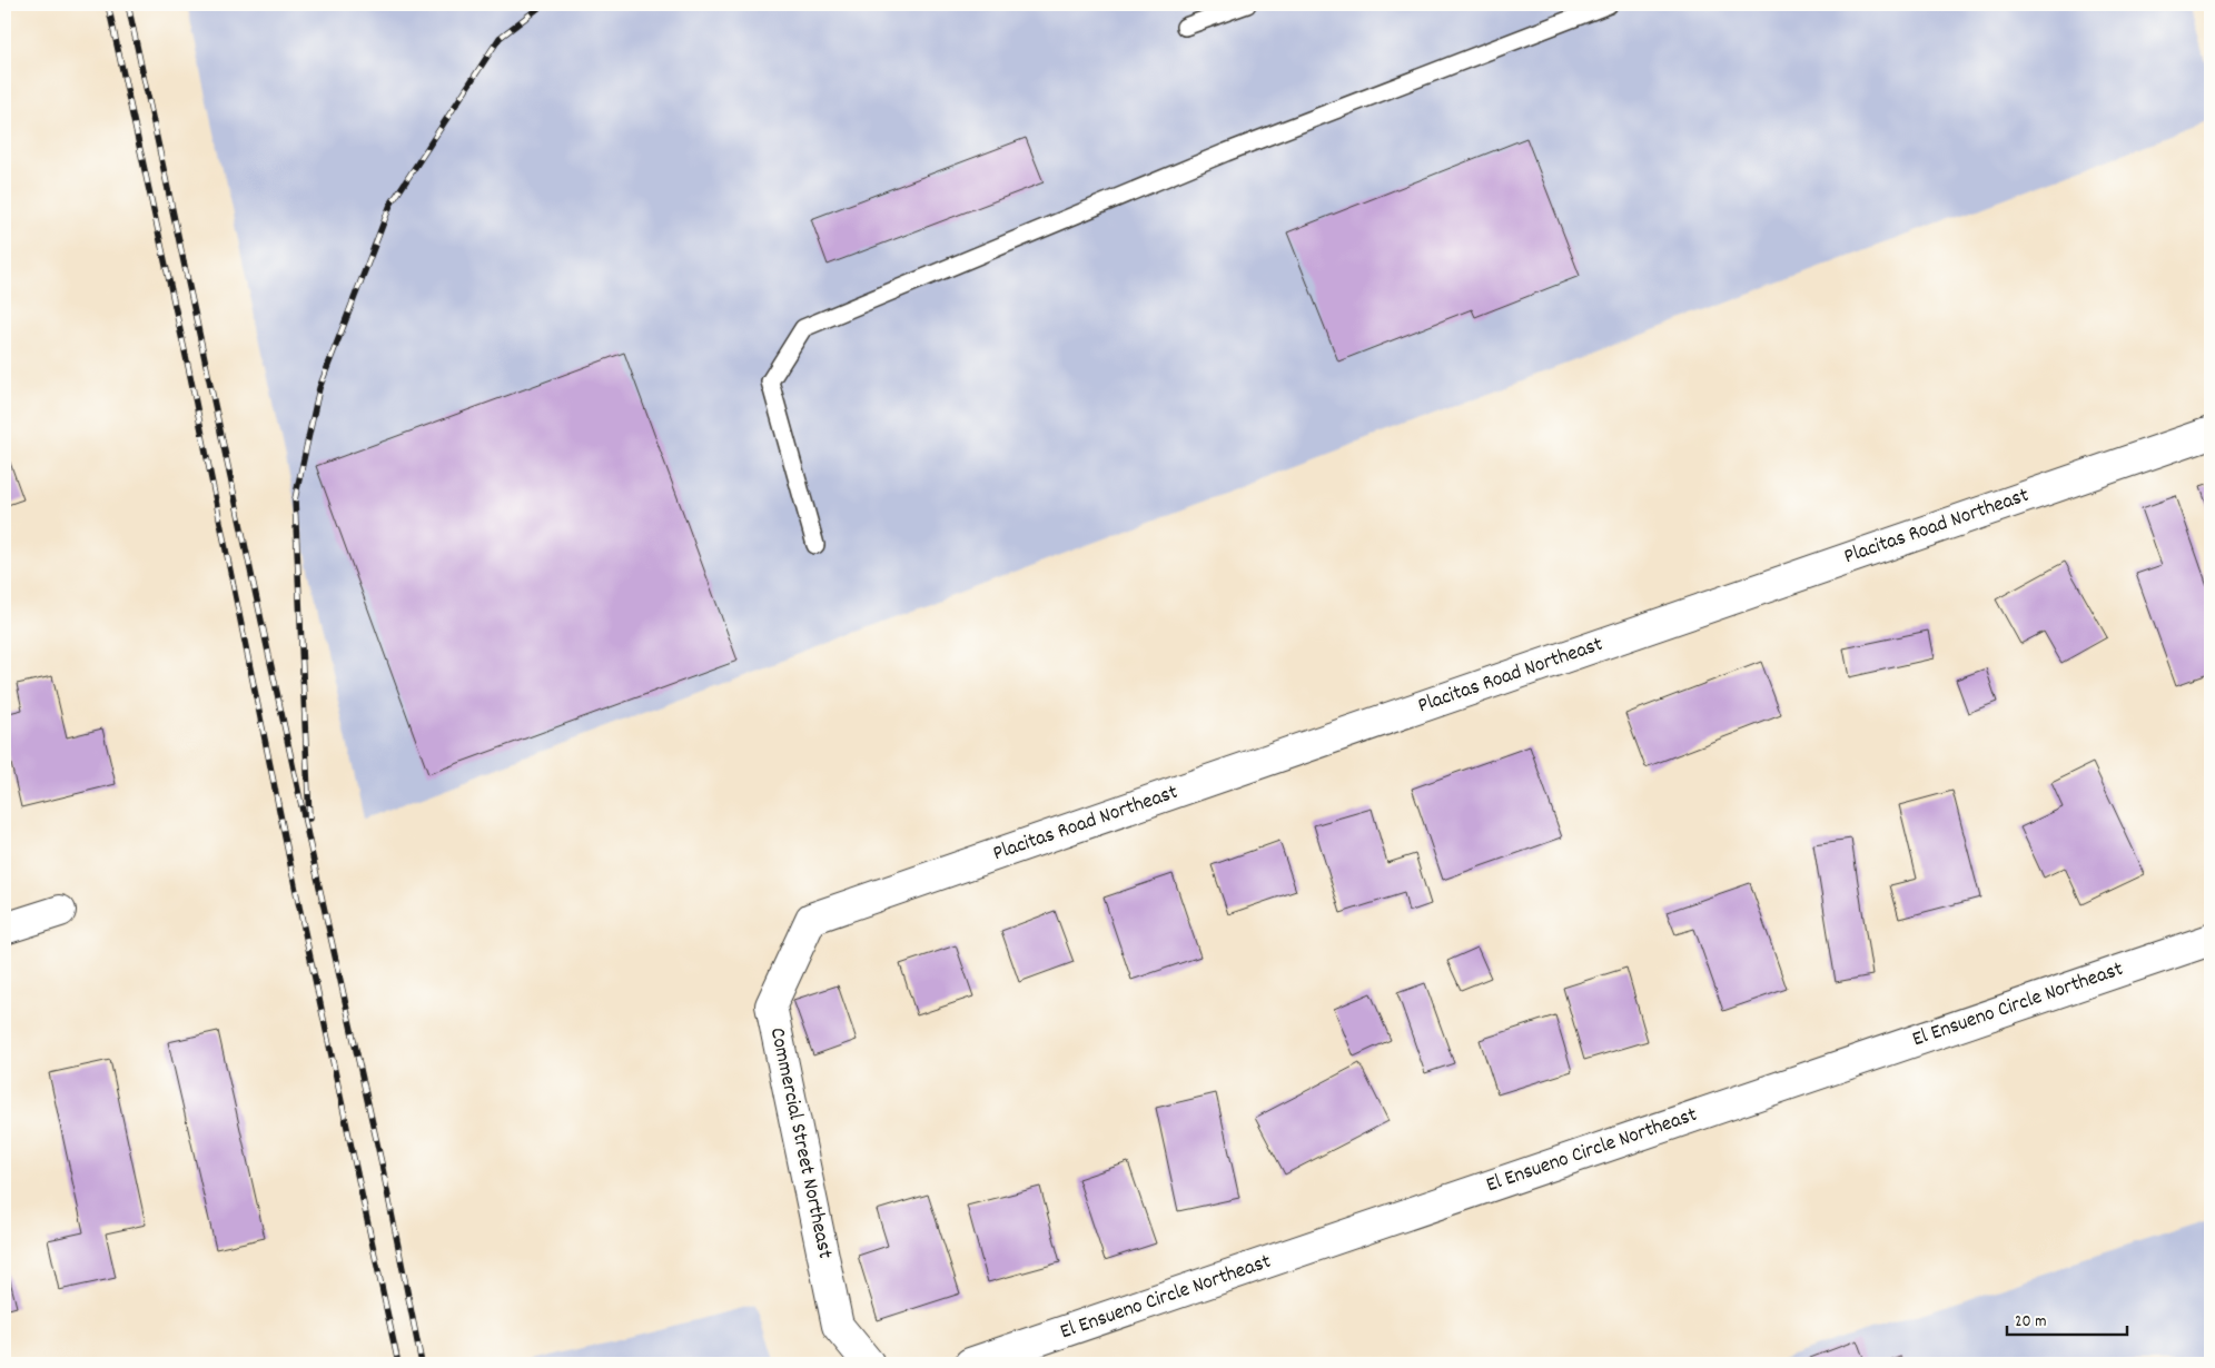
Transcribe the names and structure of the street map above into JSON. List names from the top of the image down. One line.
{"streets":{"street":["Placitas Road Northeast","El Ensueno Circle Northeast","Commercial Street Northeast"]},"crossings":[["Placitas Road Northeast","Commercial Street Northeast"]],"scale_bar":"20 m"}
